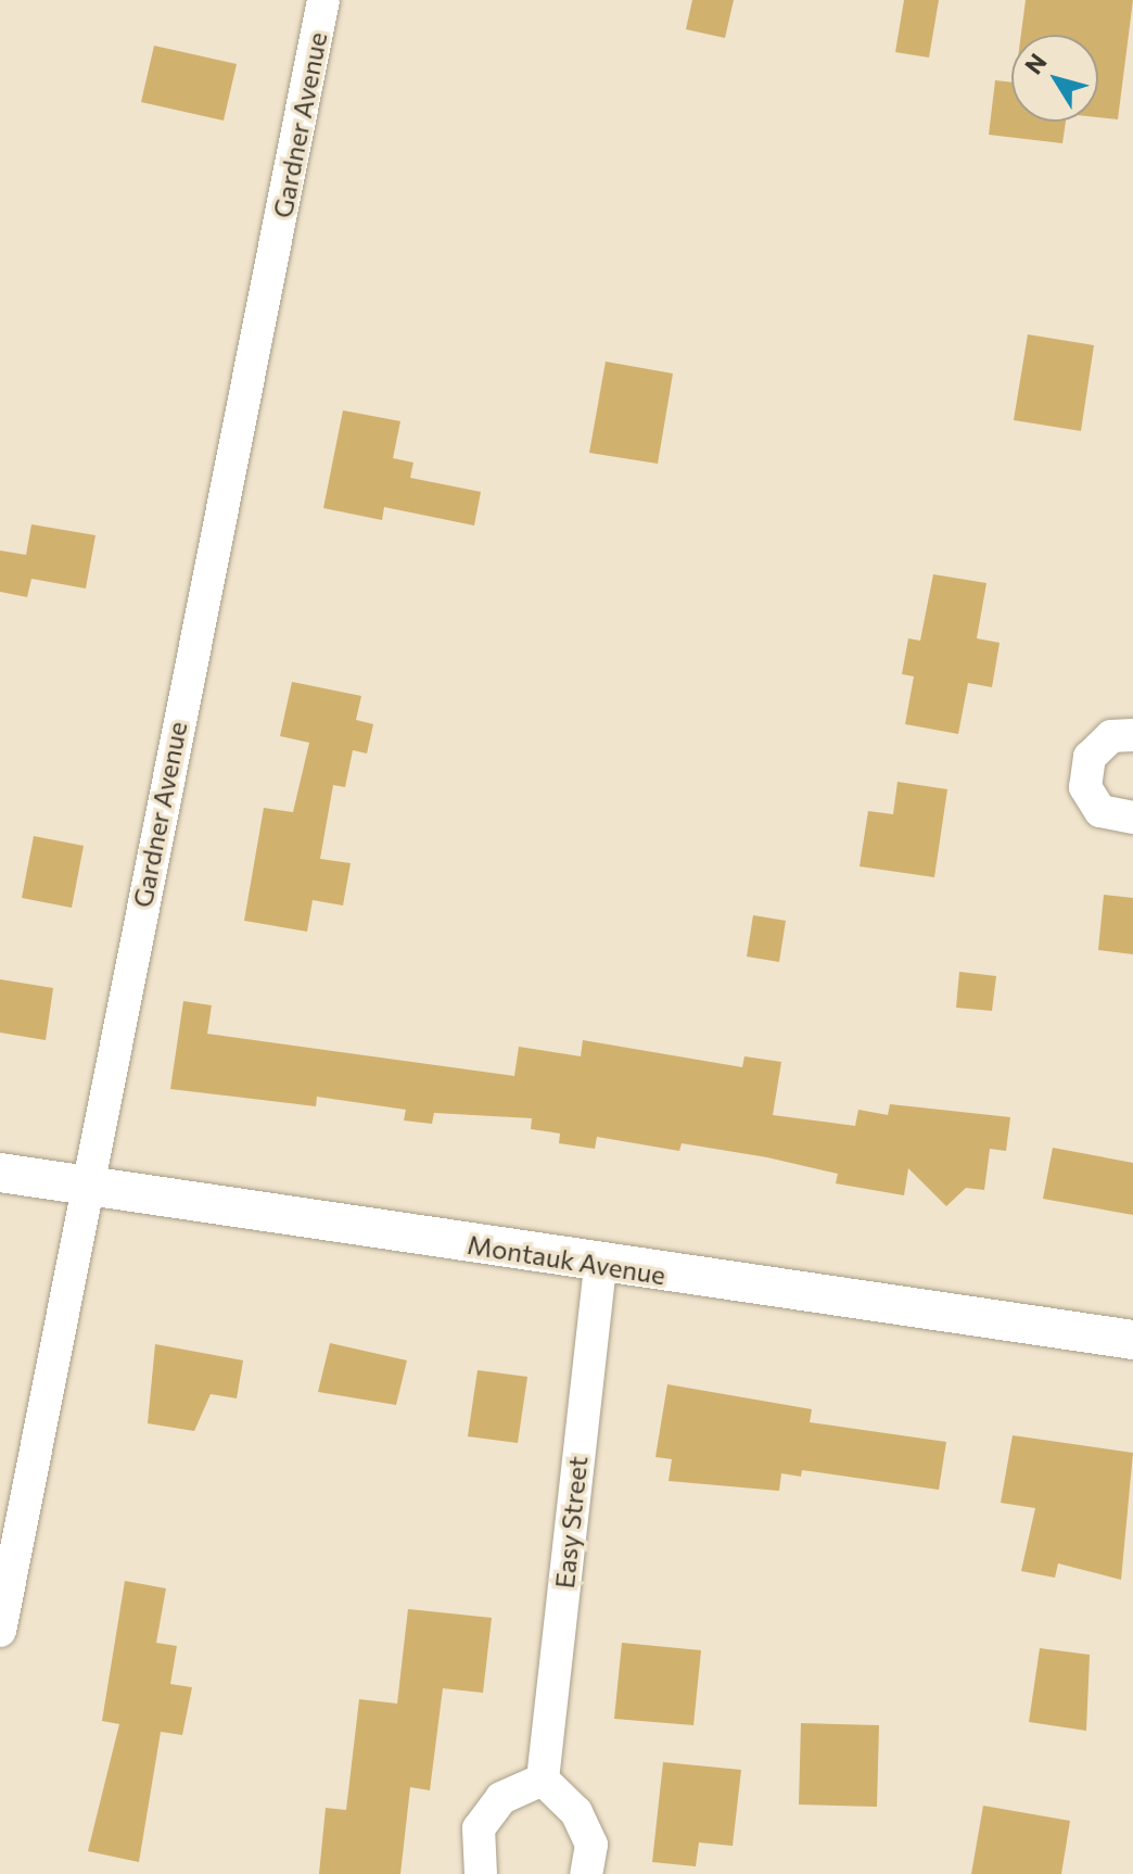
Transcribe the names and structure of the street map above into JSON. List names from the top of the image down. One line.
{"streets":{"street":["Gardner Avenue","Montauk Avenue","Easy Street"]},"crossings":[["Gardner Avenue","Montauk Avenue"],["Montauk Avenue","Easy Street"]],"north":"top left"}
